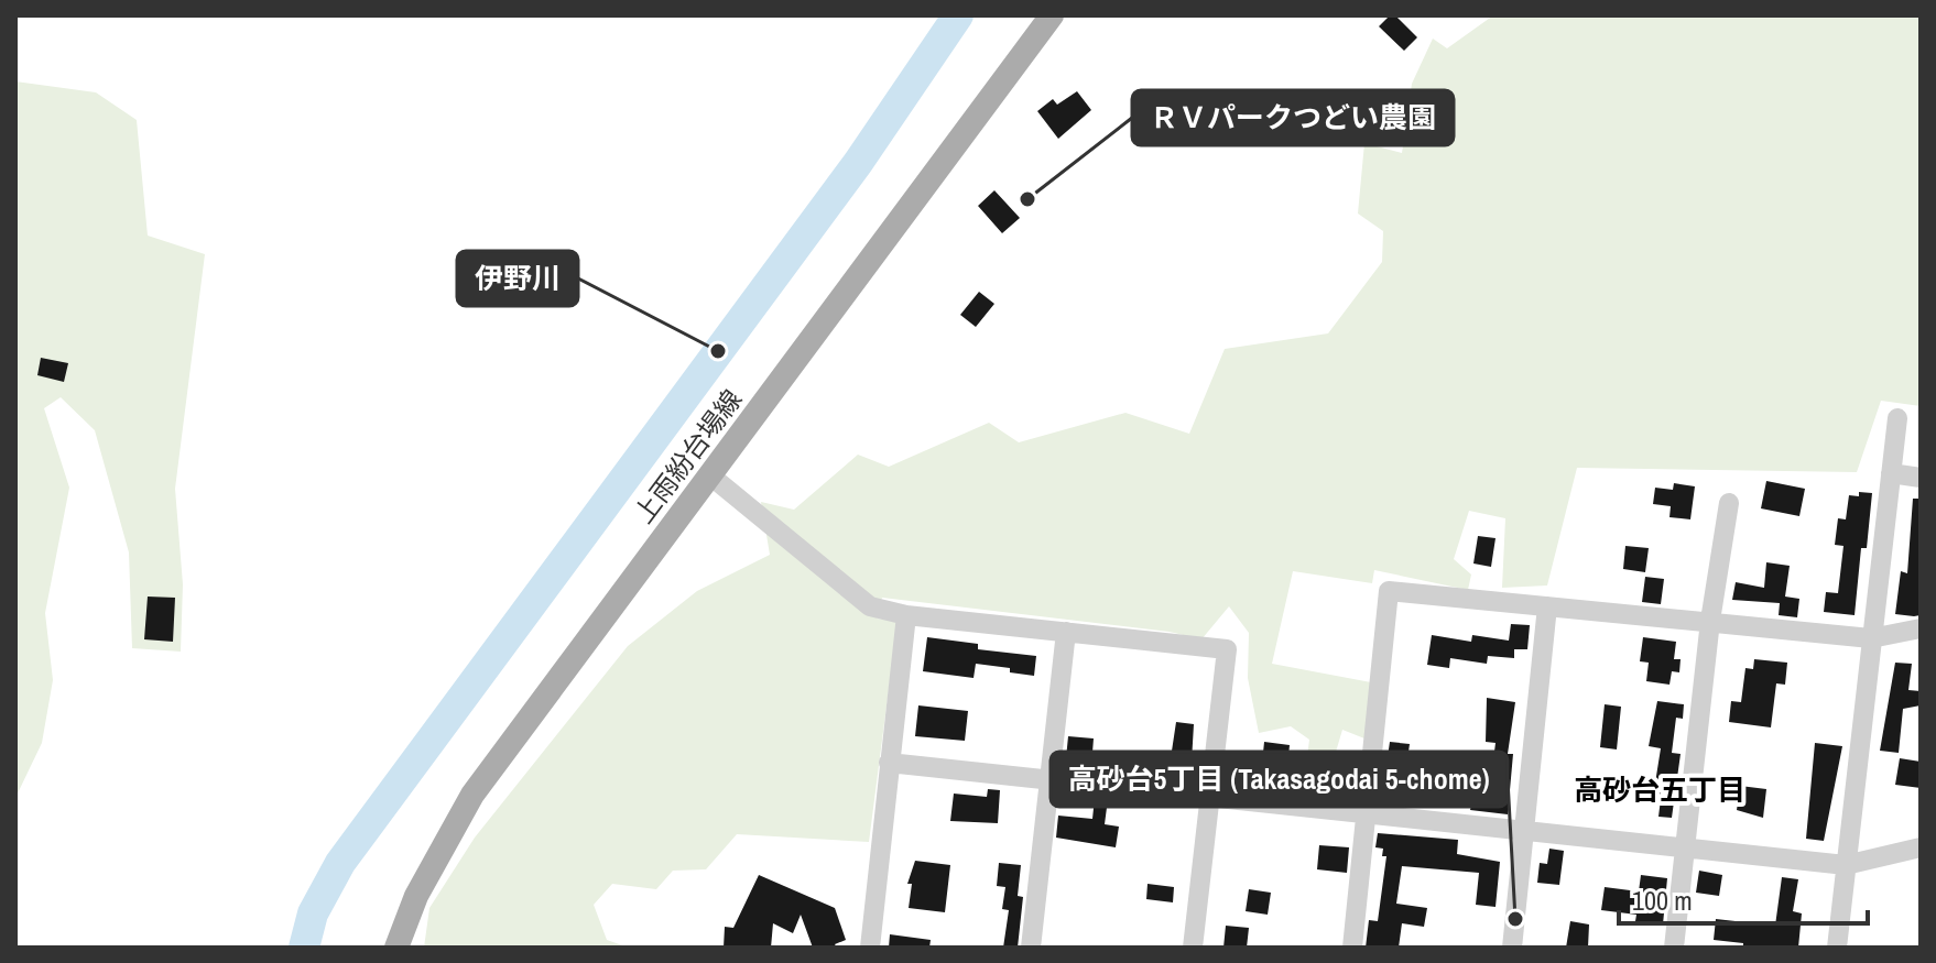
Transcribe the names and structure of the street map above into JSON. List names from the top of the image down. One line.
{"streets":{"main road":["上雨紛台場線"]},"districts":["高砂台五丁目"],"places":["ＲＶパークつどい農園","伊野川","高砂台5丁目 (Takasagodai 5-chome)"],"scale_bar":"100 m"}
